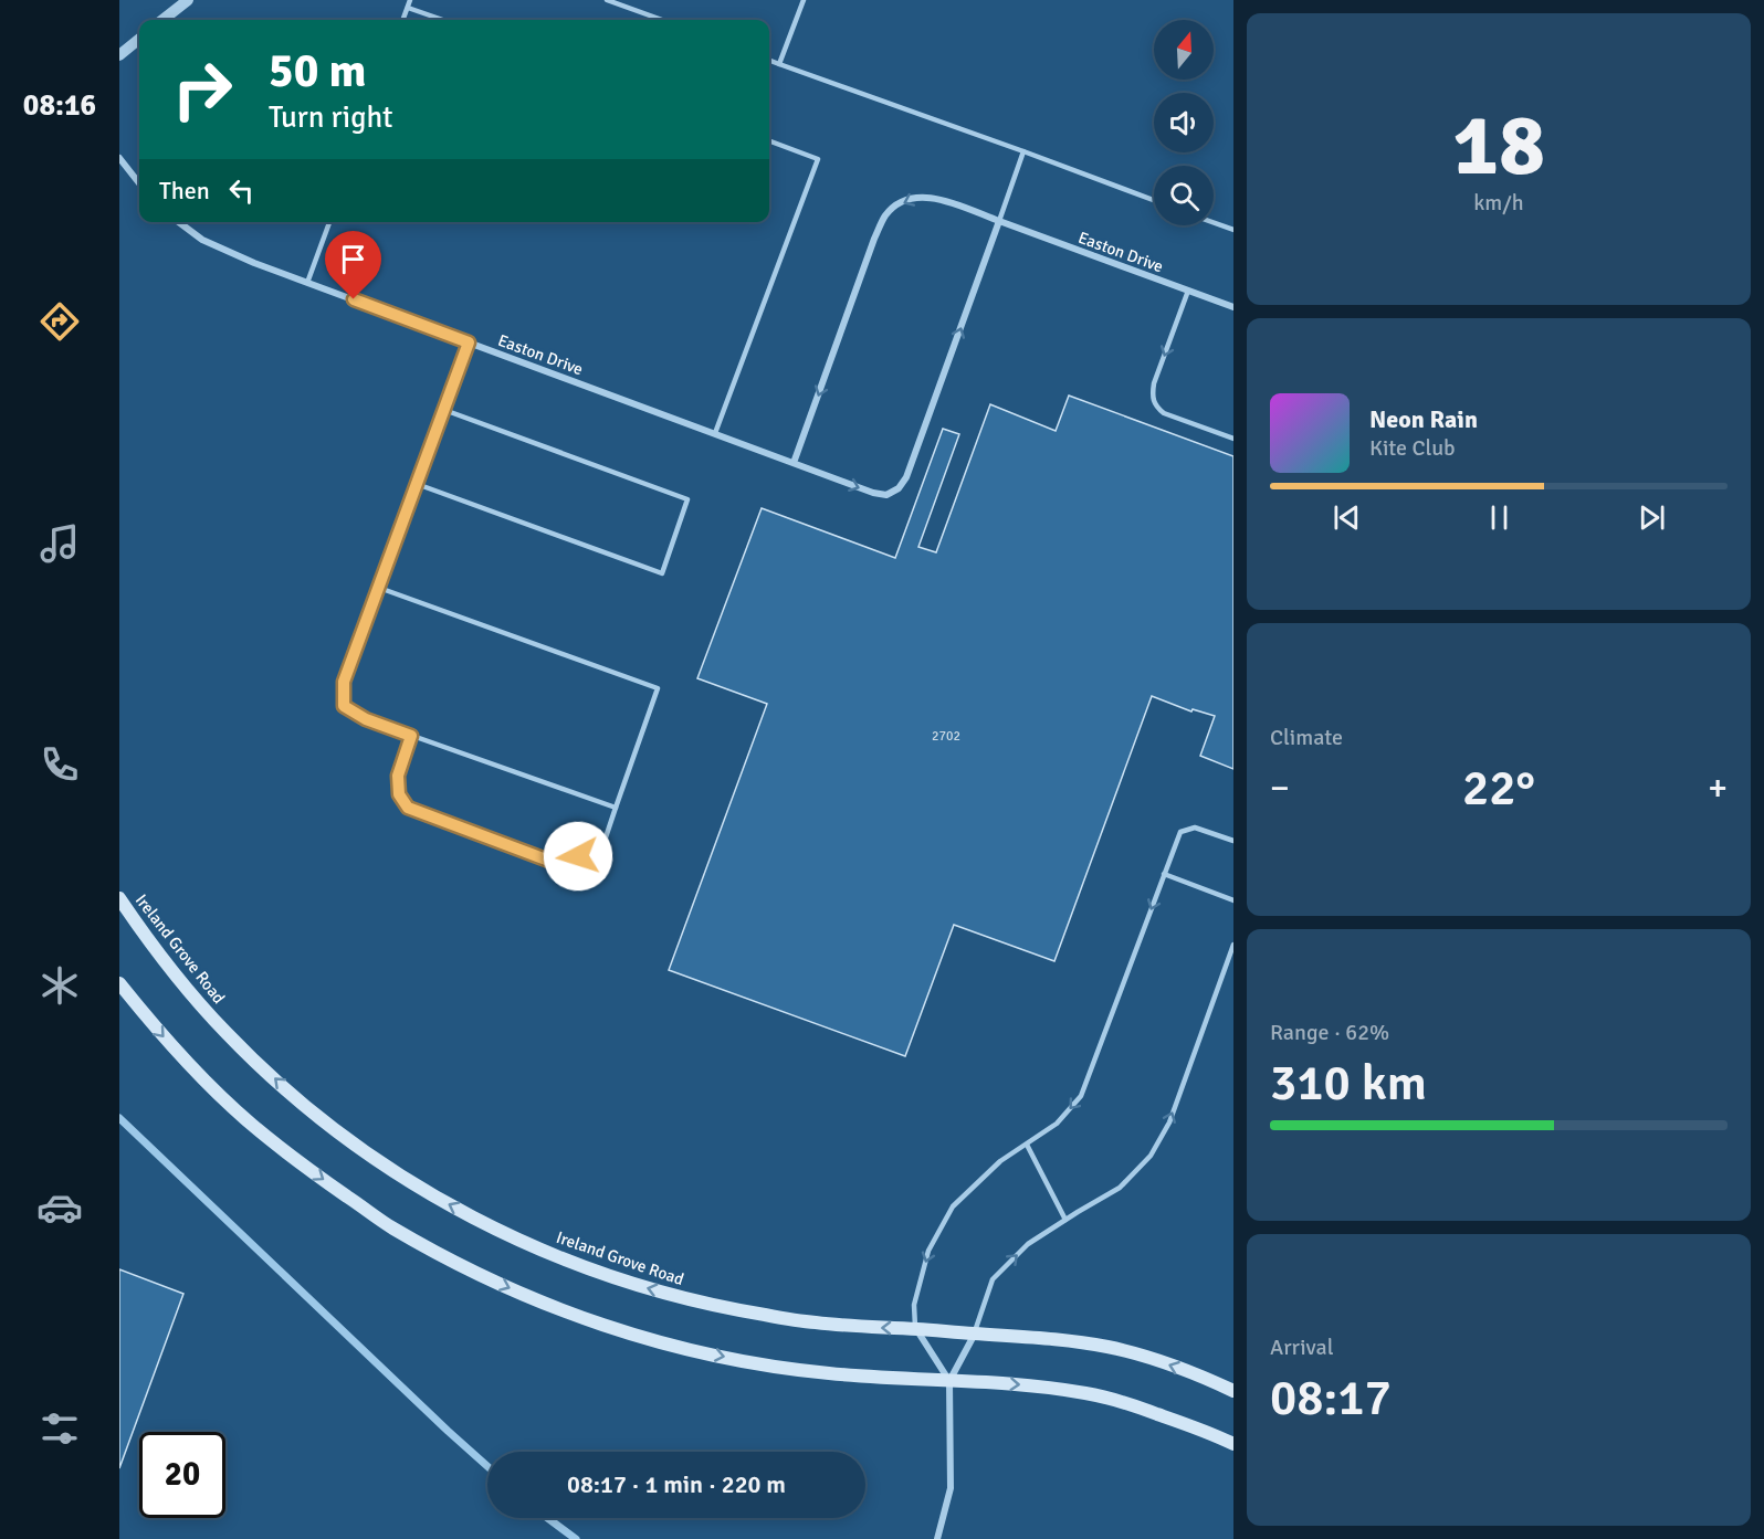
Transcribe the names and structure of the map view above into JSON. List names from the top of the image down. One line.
{"streets":{"main road":["Ireland Grove Road"],"street":["Easton Drive"]},"house_numbers":["2702"],"north":"top","page":{"tabs":"08:16","tile":[["18","km/h"],"Climate",["Range · 62%","310 km"],["Arrival","08:17"]],"turn":["50 m","Turn right"],"then":"Then","song":["Neon Rain","Kite Club"],"heat":["−","22°","+"],"limit":"20","trip":"08:17 · 1 min · 220 m"}}
